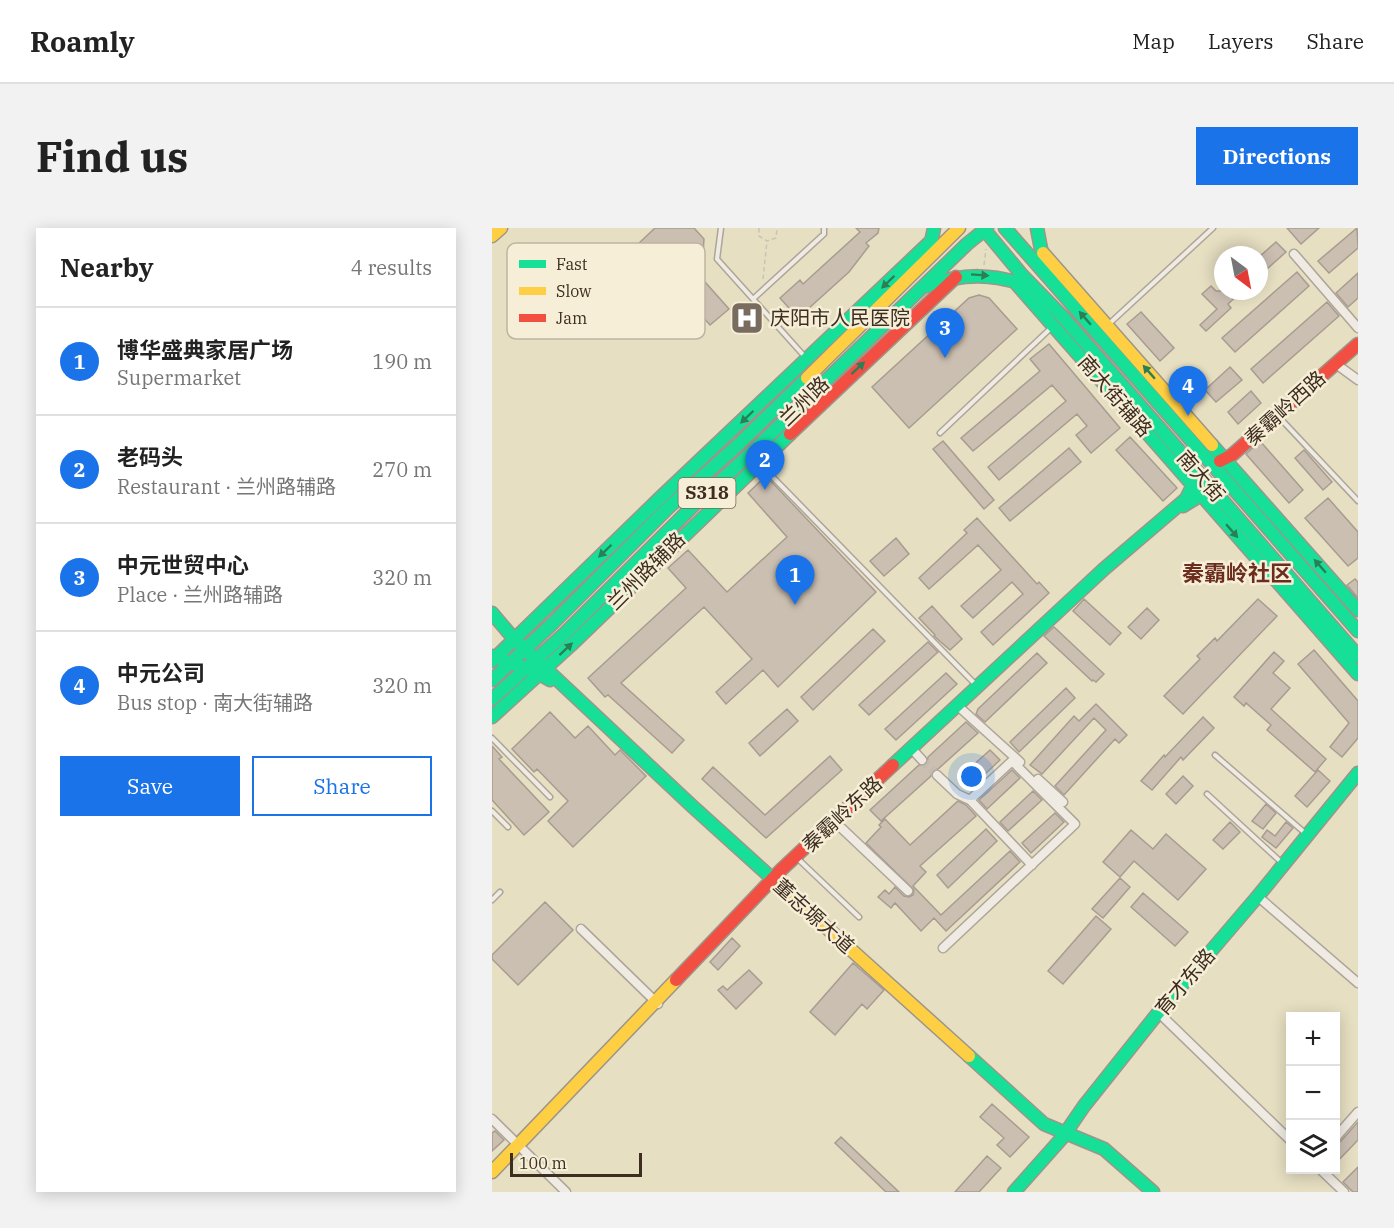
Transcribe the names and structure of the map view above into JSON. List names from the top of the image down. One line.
{"streets":{"street":["南大街辅路","兰州路","秦霸岭西路","南大街","S318","兰州路辅路","秦霸岭东路","董志塬大道","育才东路"]},"crossings":[["南大街辅路","秦霸岭东路"],["兰州路","南大街"],["兰州路","兰州路辅路"],["兰州路","董志塬大道"],["秦霸岭西路","南大街"],["南大街","秦霸岭东路"],["兰州路辅路","董志塬大道"],["秦霸岭东路","董志塬大道"],["董志塬大道","育才东路"]],"districts":["秦霸岭社区"],"places":{"hospital":["庆阳市人民医院"]},"legend":["Fast","Slow","Jam"],"scale_bar":"100 m","north":"bottom right","page":{"header":"Roamly","nav":["Map","Layers","Share"],"buttons":["Directions",["Save","Share"]],"title":"Find us","heading":["Nearby","4 results"],"list":[{"mark":"1","name":"博华盛典家居广场","note":"Supermarket","value":"190 m"},{"mark":"2","name":"老码头","note":"Restaurant · 兰州路辅路","value":"270 m"},{"mark":"3","name":"中元世贸中心","note":"Place · 兰州路辅路","value":"320 m"},{"mark":"4","name":"中元公司","note":"Bus stop · 南大街辅路","value":"320 m"}],"pins":["3","4","2","1"],"map_buttons":["+","−"],"scale":"100 m"}}
